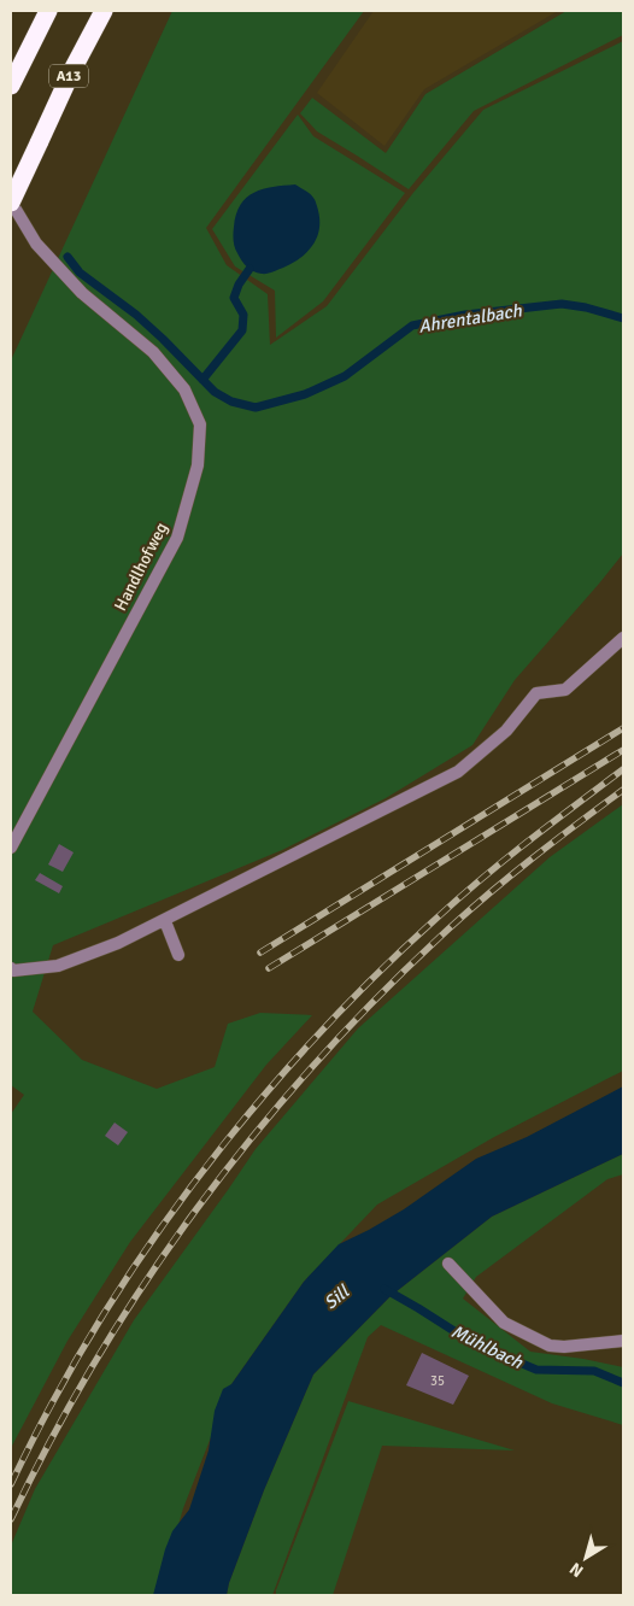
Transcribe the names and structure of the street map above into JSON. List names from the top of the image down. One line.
{"streets":{"highway":["A13"],"street":["Handlhofweg"]},"crossings":[["A13","Handlhofweg"]],"water":["Ahrentalbach","Sill","Mühlbach"],"house_numbers":["35"],"north":"bottom left"}
